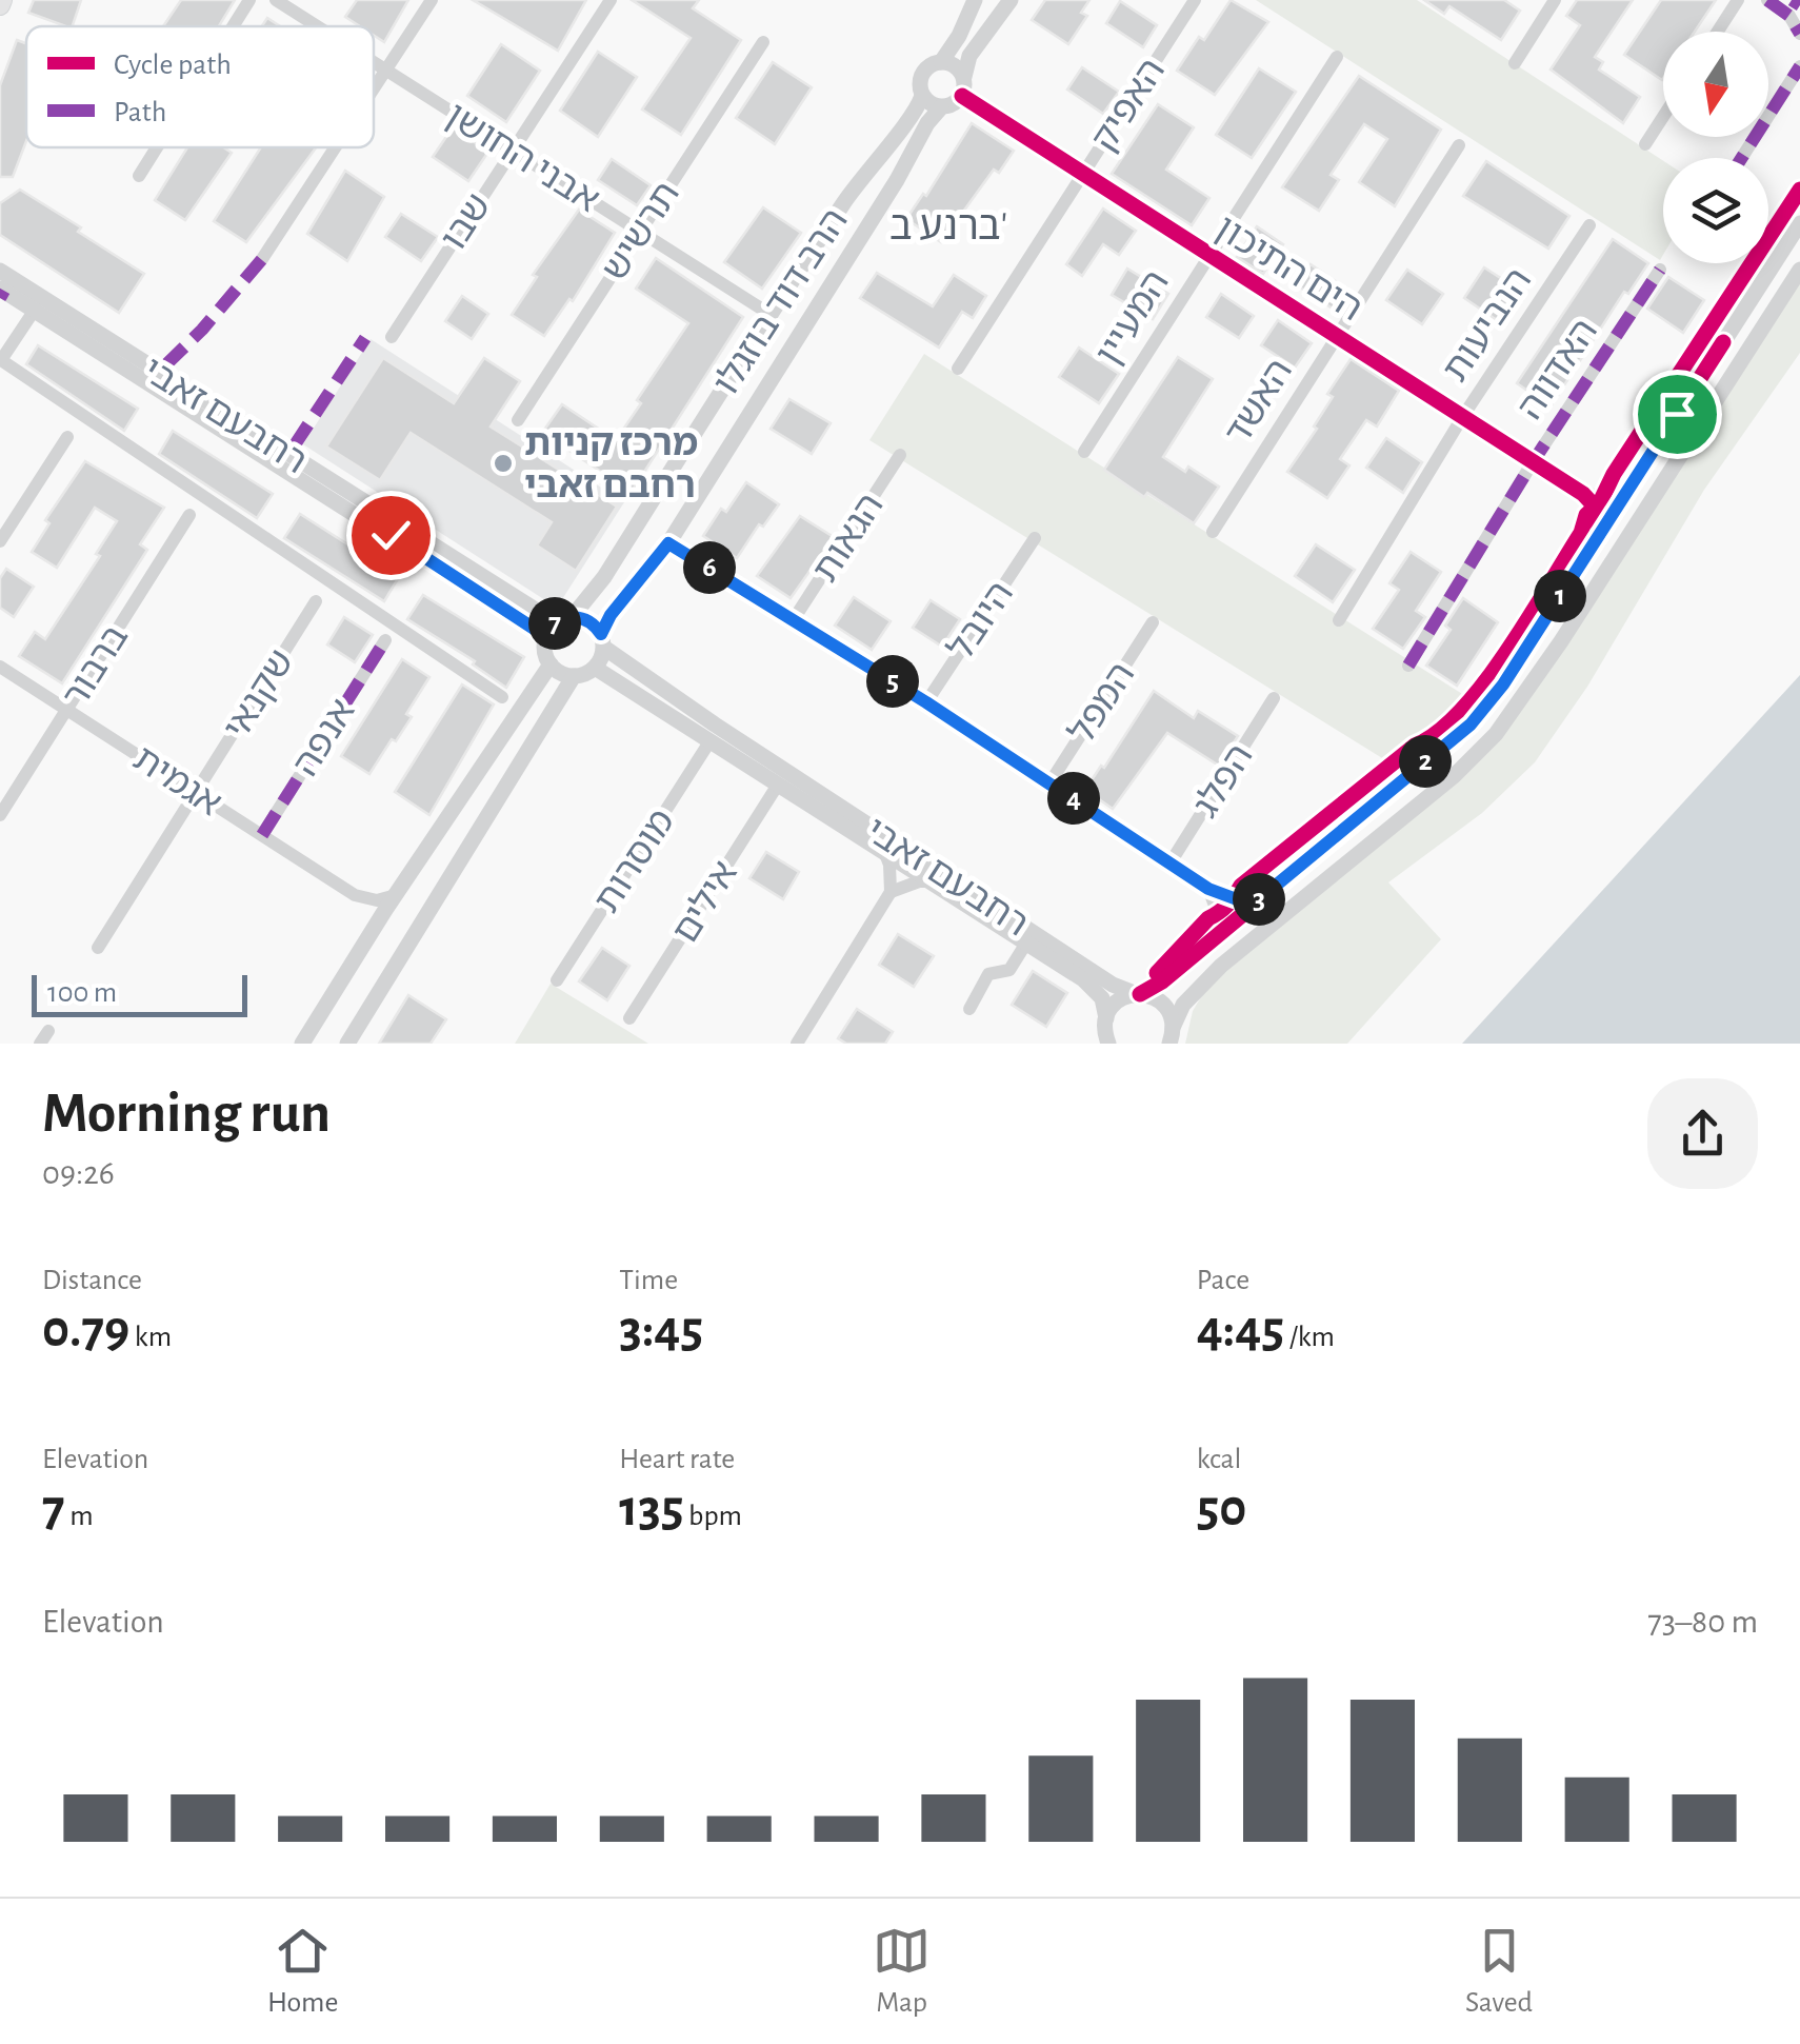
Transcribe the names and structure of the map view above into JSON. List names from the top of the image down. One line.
{"streets":{"street":["האפיק","אבני החושן","שבו","תרשיש","הים התיכון","הרב דוד בוזגלו","המעיין","הנביעות","האדווה","האשד","רחבעם זאבי","הגאות","היובל","ברבור","שקנאי","המפל","אנפה","אגמית","הפלג","מוסרות","אילים"]},"crossings":[["האפיק","הים התיכון"],["אבני החושן","שבו"],["אבני החושן","תרשיש"],["אבני החושן","הרב דוד בוזגלו"],["הים התיכון","הרב דוד בוזגלו"],["הים התיכון","המעיין"],["הים התיכון","הנביעות"],["הים התיכון","האדווה"],["הים התיכון","האשד"],["הרב דוד בוזגלו","רחבעם זאבי"],["רחבעם זאבי","מוסרות"],["רחבעם זאבי","אילים"],["ברבור","אגמית"],["שקנאי","אגמית"],["אנפה","אגמית"]],"districts":["ברנע ב'"],"places":["מרכז קניות רחבם זאבי"],"legend":["Cycle path","Path"],"scale_bar":"100 m","north":"bottom","page":{"pins":["6","1","7","5","2","4","3"],"scale":"100 m","heading":["Morning run","09:26"],"stats":[["Distance","0.79 km"],["Time","3:45"],["Pace","4:45 /km"],["Elevation","7 m"],["Heart rate","135 bpm"],["kcal","50"]],"chart":["Elevation","73–80 m"],"tabs":["Home","Map","Saved"]}}
